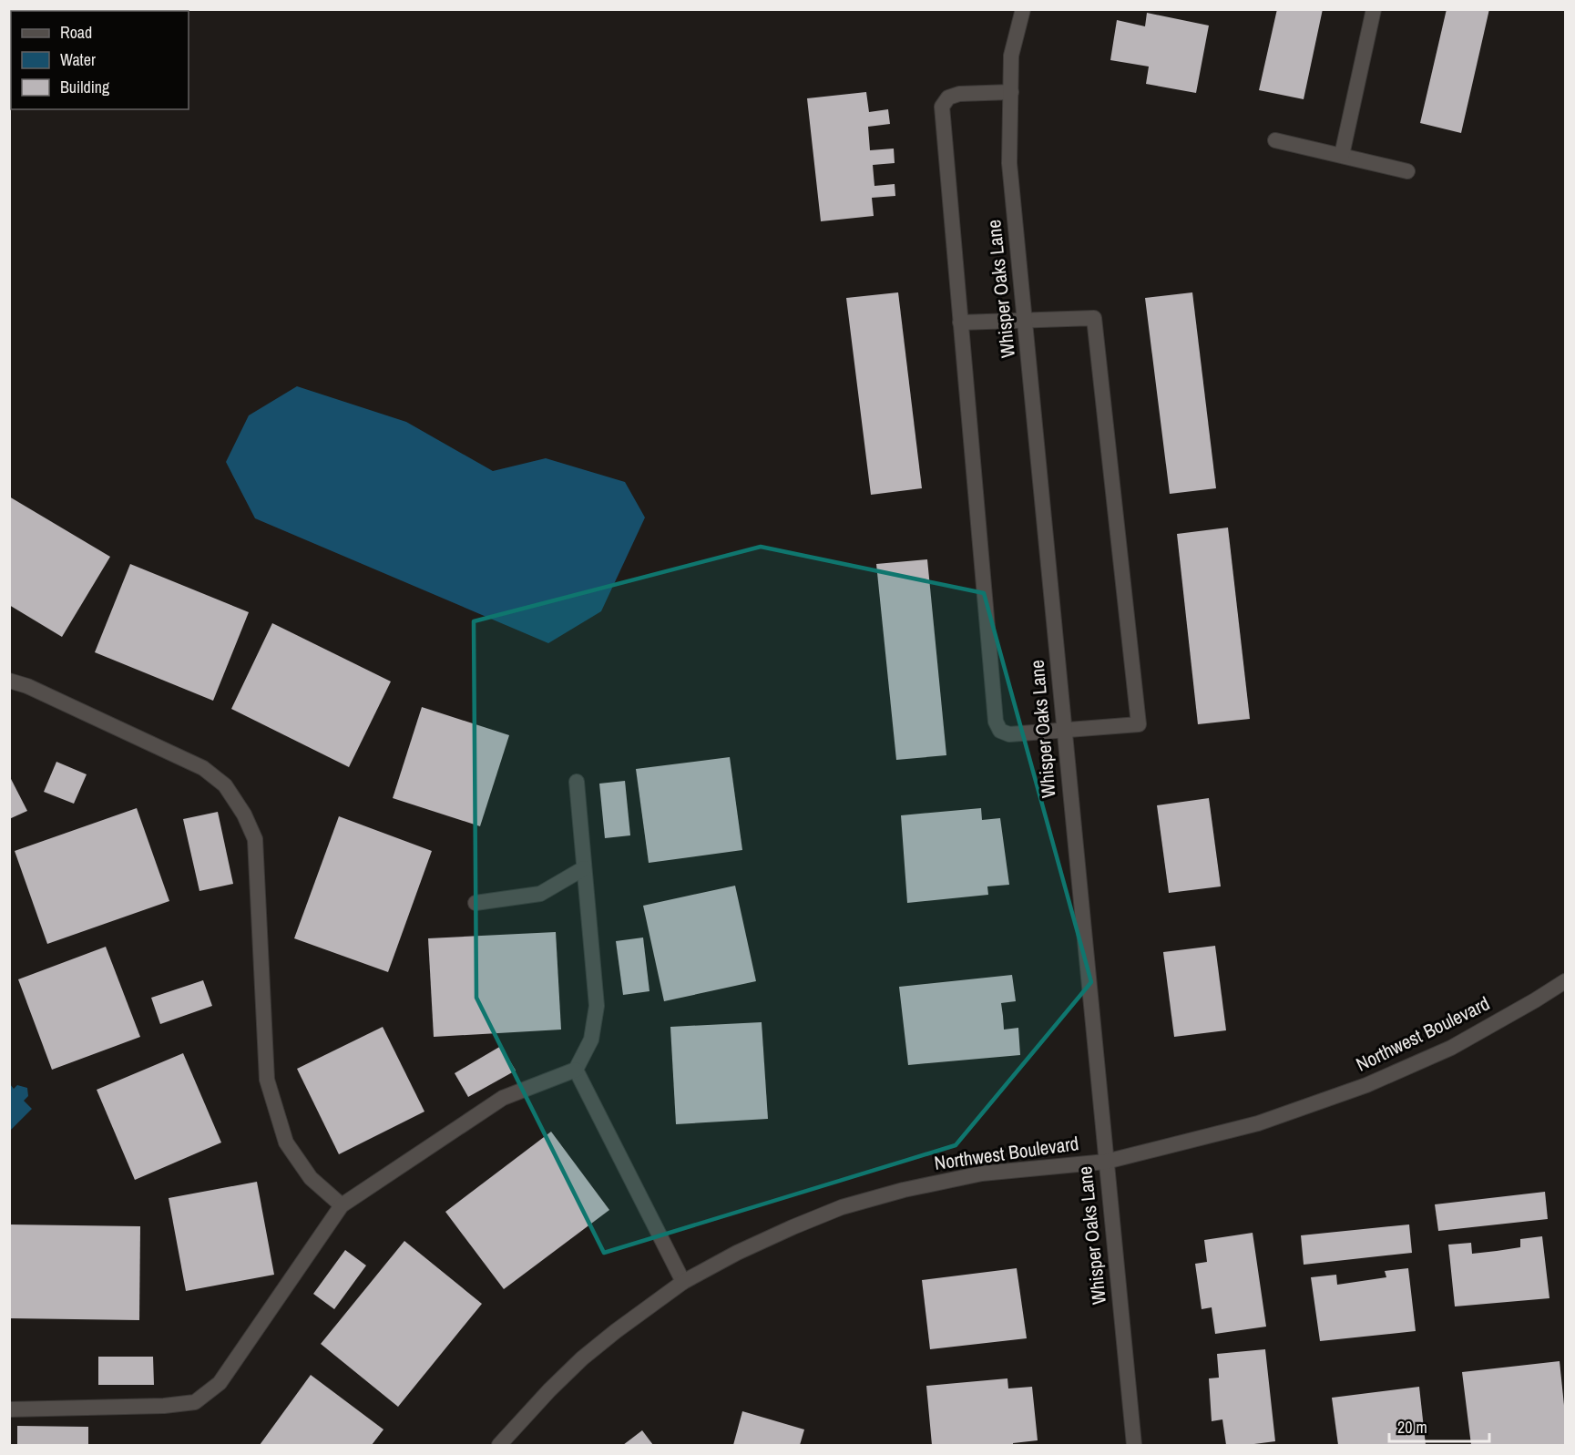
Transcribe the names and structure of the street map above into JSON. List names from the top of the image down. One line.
{"streets":{"street":["Whisper Oaks Lane","Northwest Boulevard"]},"crossings":[["Whisper Oaks Lane","Northwest Boulevard"]],"legend":["Road","Water","Building"],"scale_bar":"20 m"}
